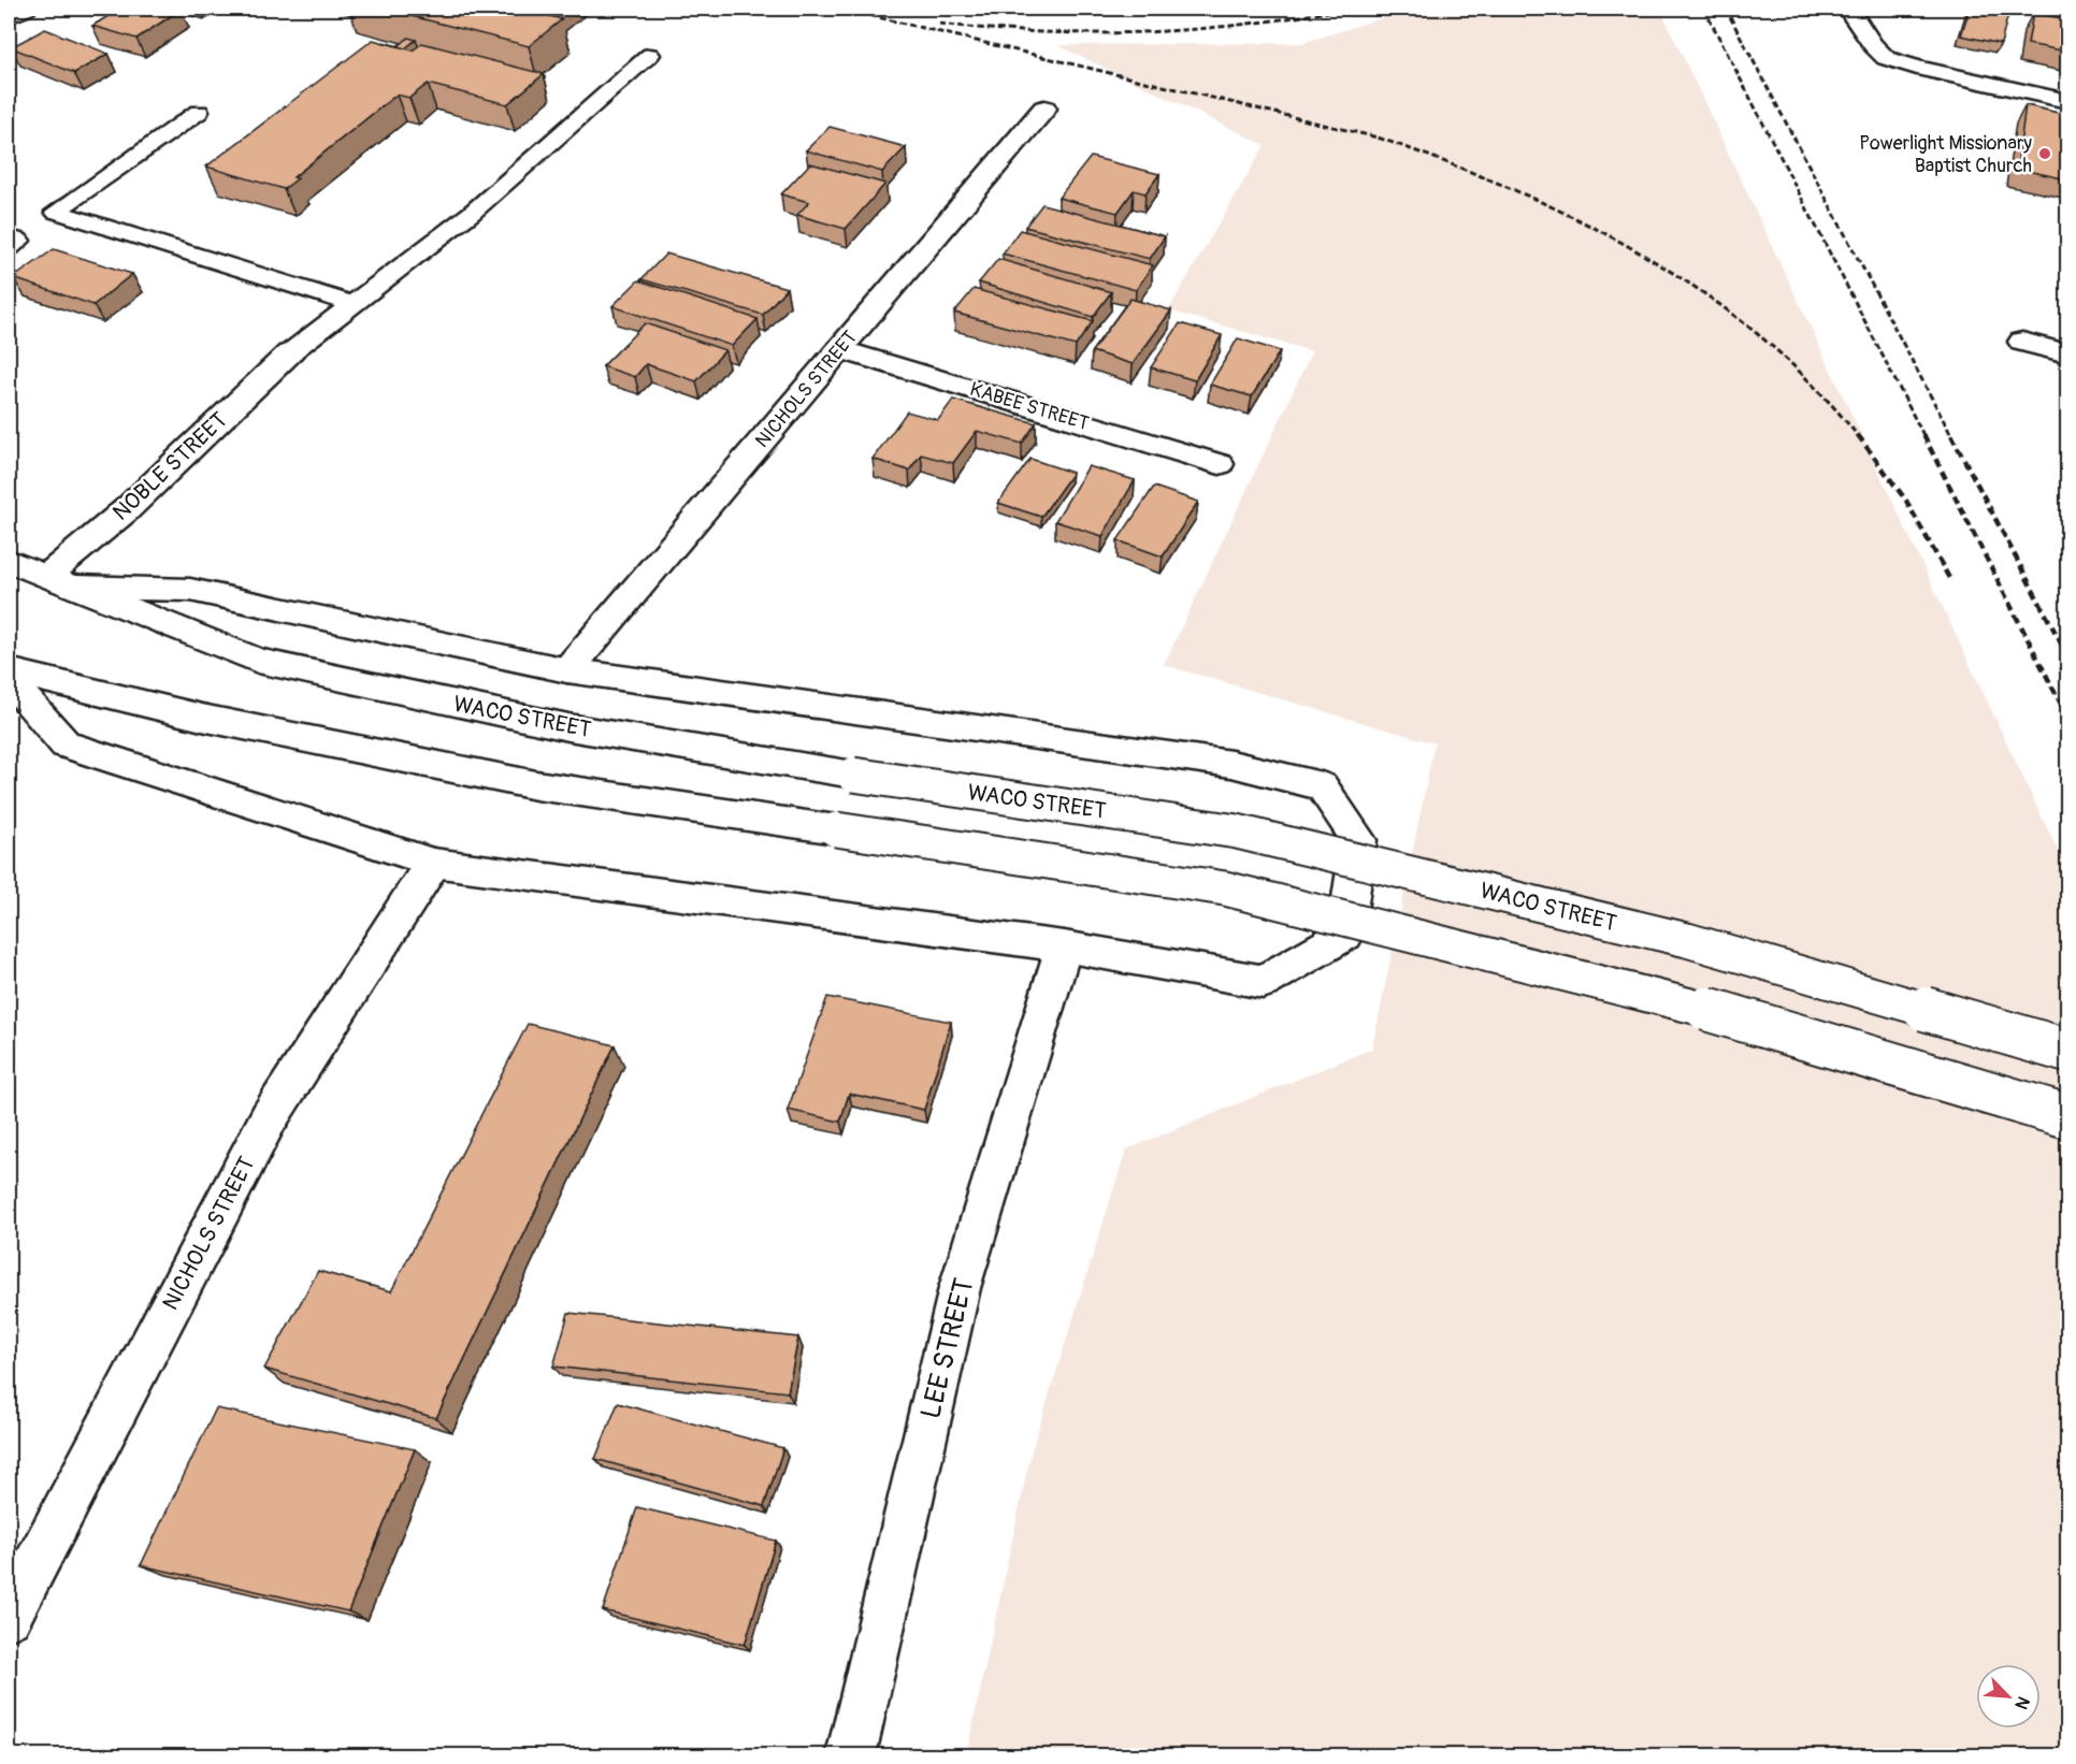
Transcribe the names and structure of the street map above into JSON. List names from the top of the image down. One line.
{"streets":{"main road":["NICHOLS STREET","KABEE STREET","NOBLE STREET","WACO STREET","LEE STREET"]},"crossings":[["NICHOLS STREET","KABEE STREET"],["NOBLE STREET","WACO STREET"]],"places":["Powerlight Missionary Baptist Church"],"north":"bottom right"}
